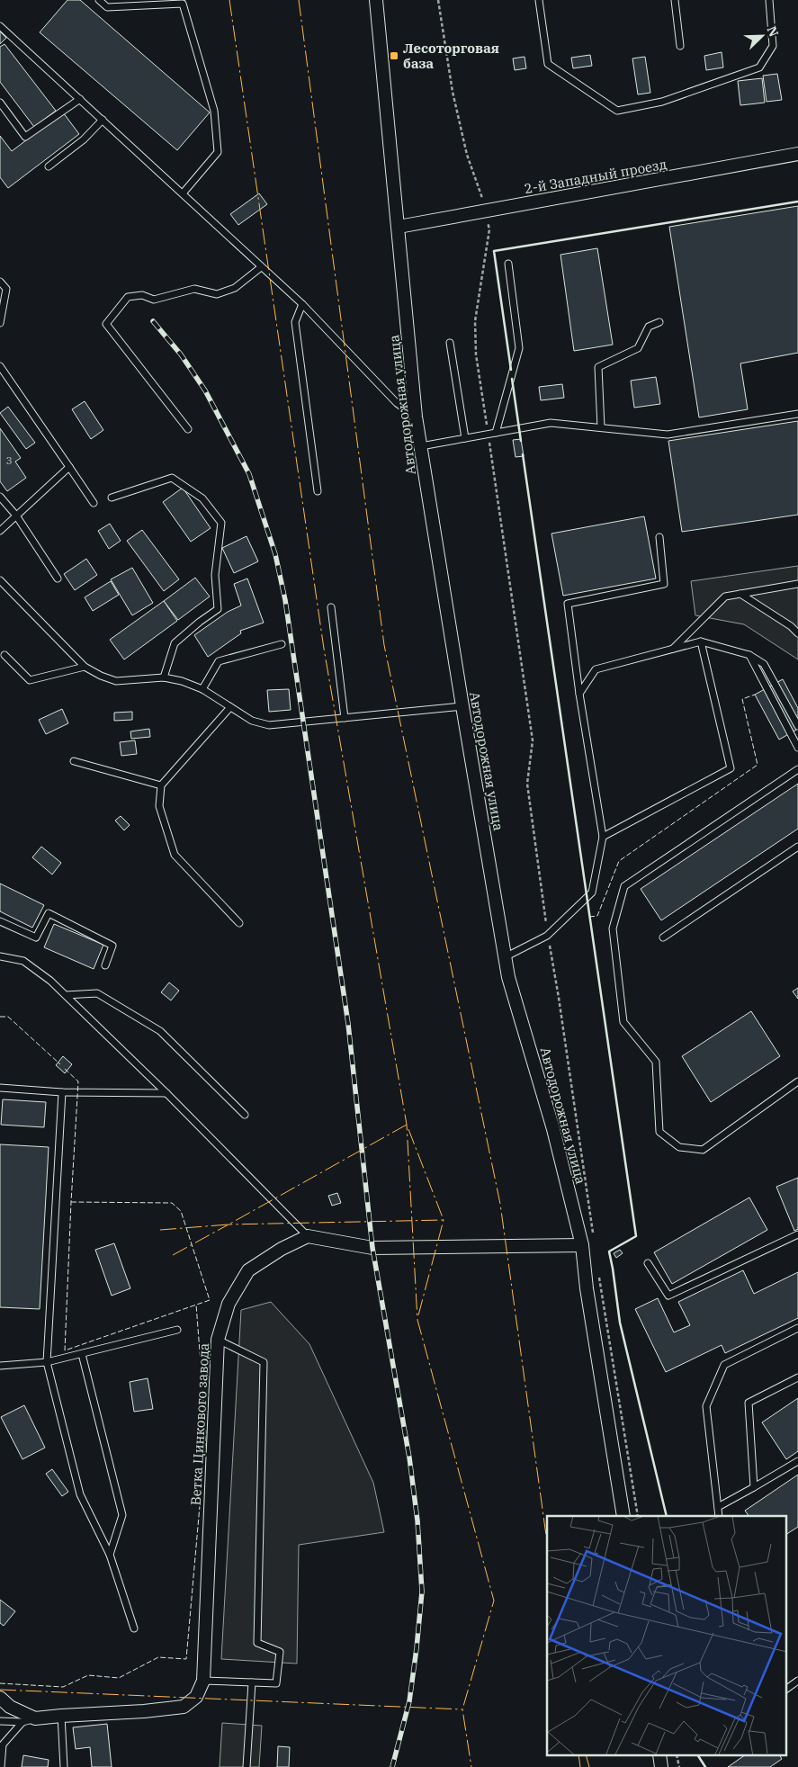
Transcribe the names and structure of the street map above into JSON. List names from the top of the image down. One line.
{"streets":{"street":["2-й Западный проезд","Автодорожная улица","Ветка Цинкового завода"]},"crossings":[["2-й Западный проезд","Автодорожная улица"]],"places":{"transit":["Лесоторговая база"]},"house_numbers":["3"],"north":"top right"}
